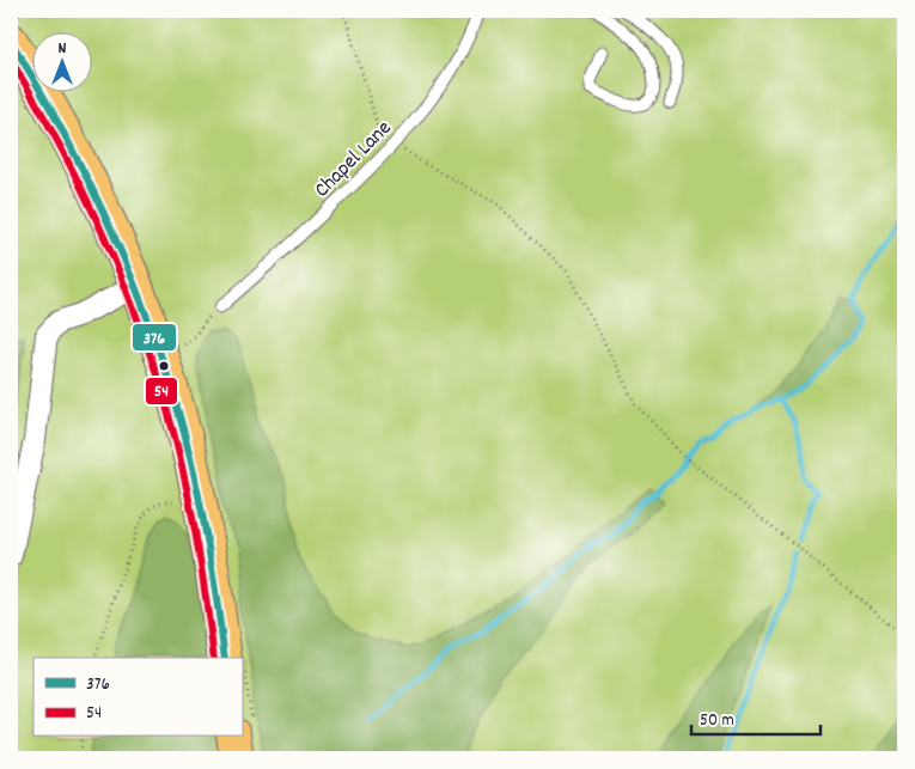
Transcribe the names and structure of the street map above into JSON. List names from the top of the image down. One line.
{"streets":{"lane":["Chapel Lane"]},"lines":["transit line 376","transit line 54"],"legend":["376","54"],"scale_bar":"50 m","north":"top"}
